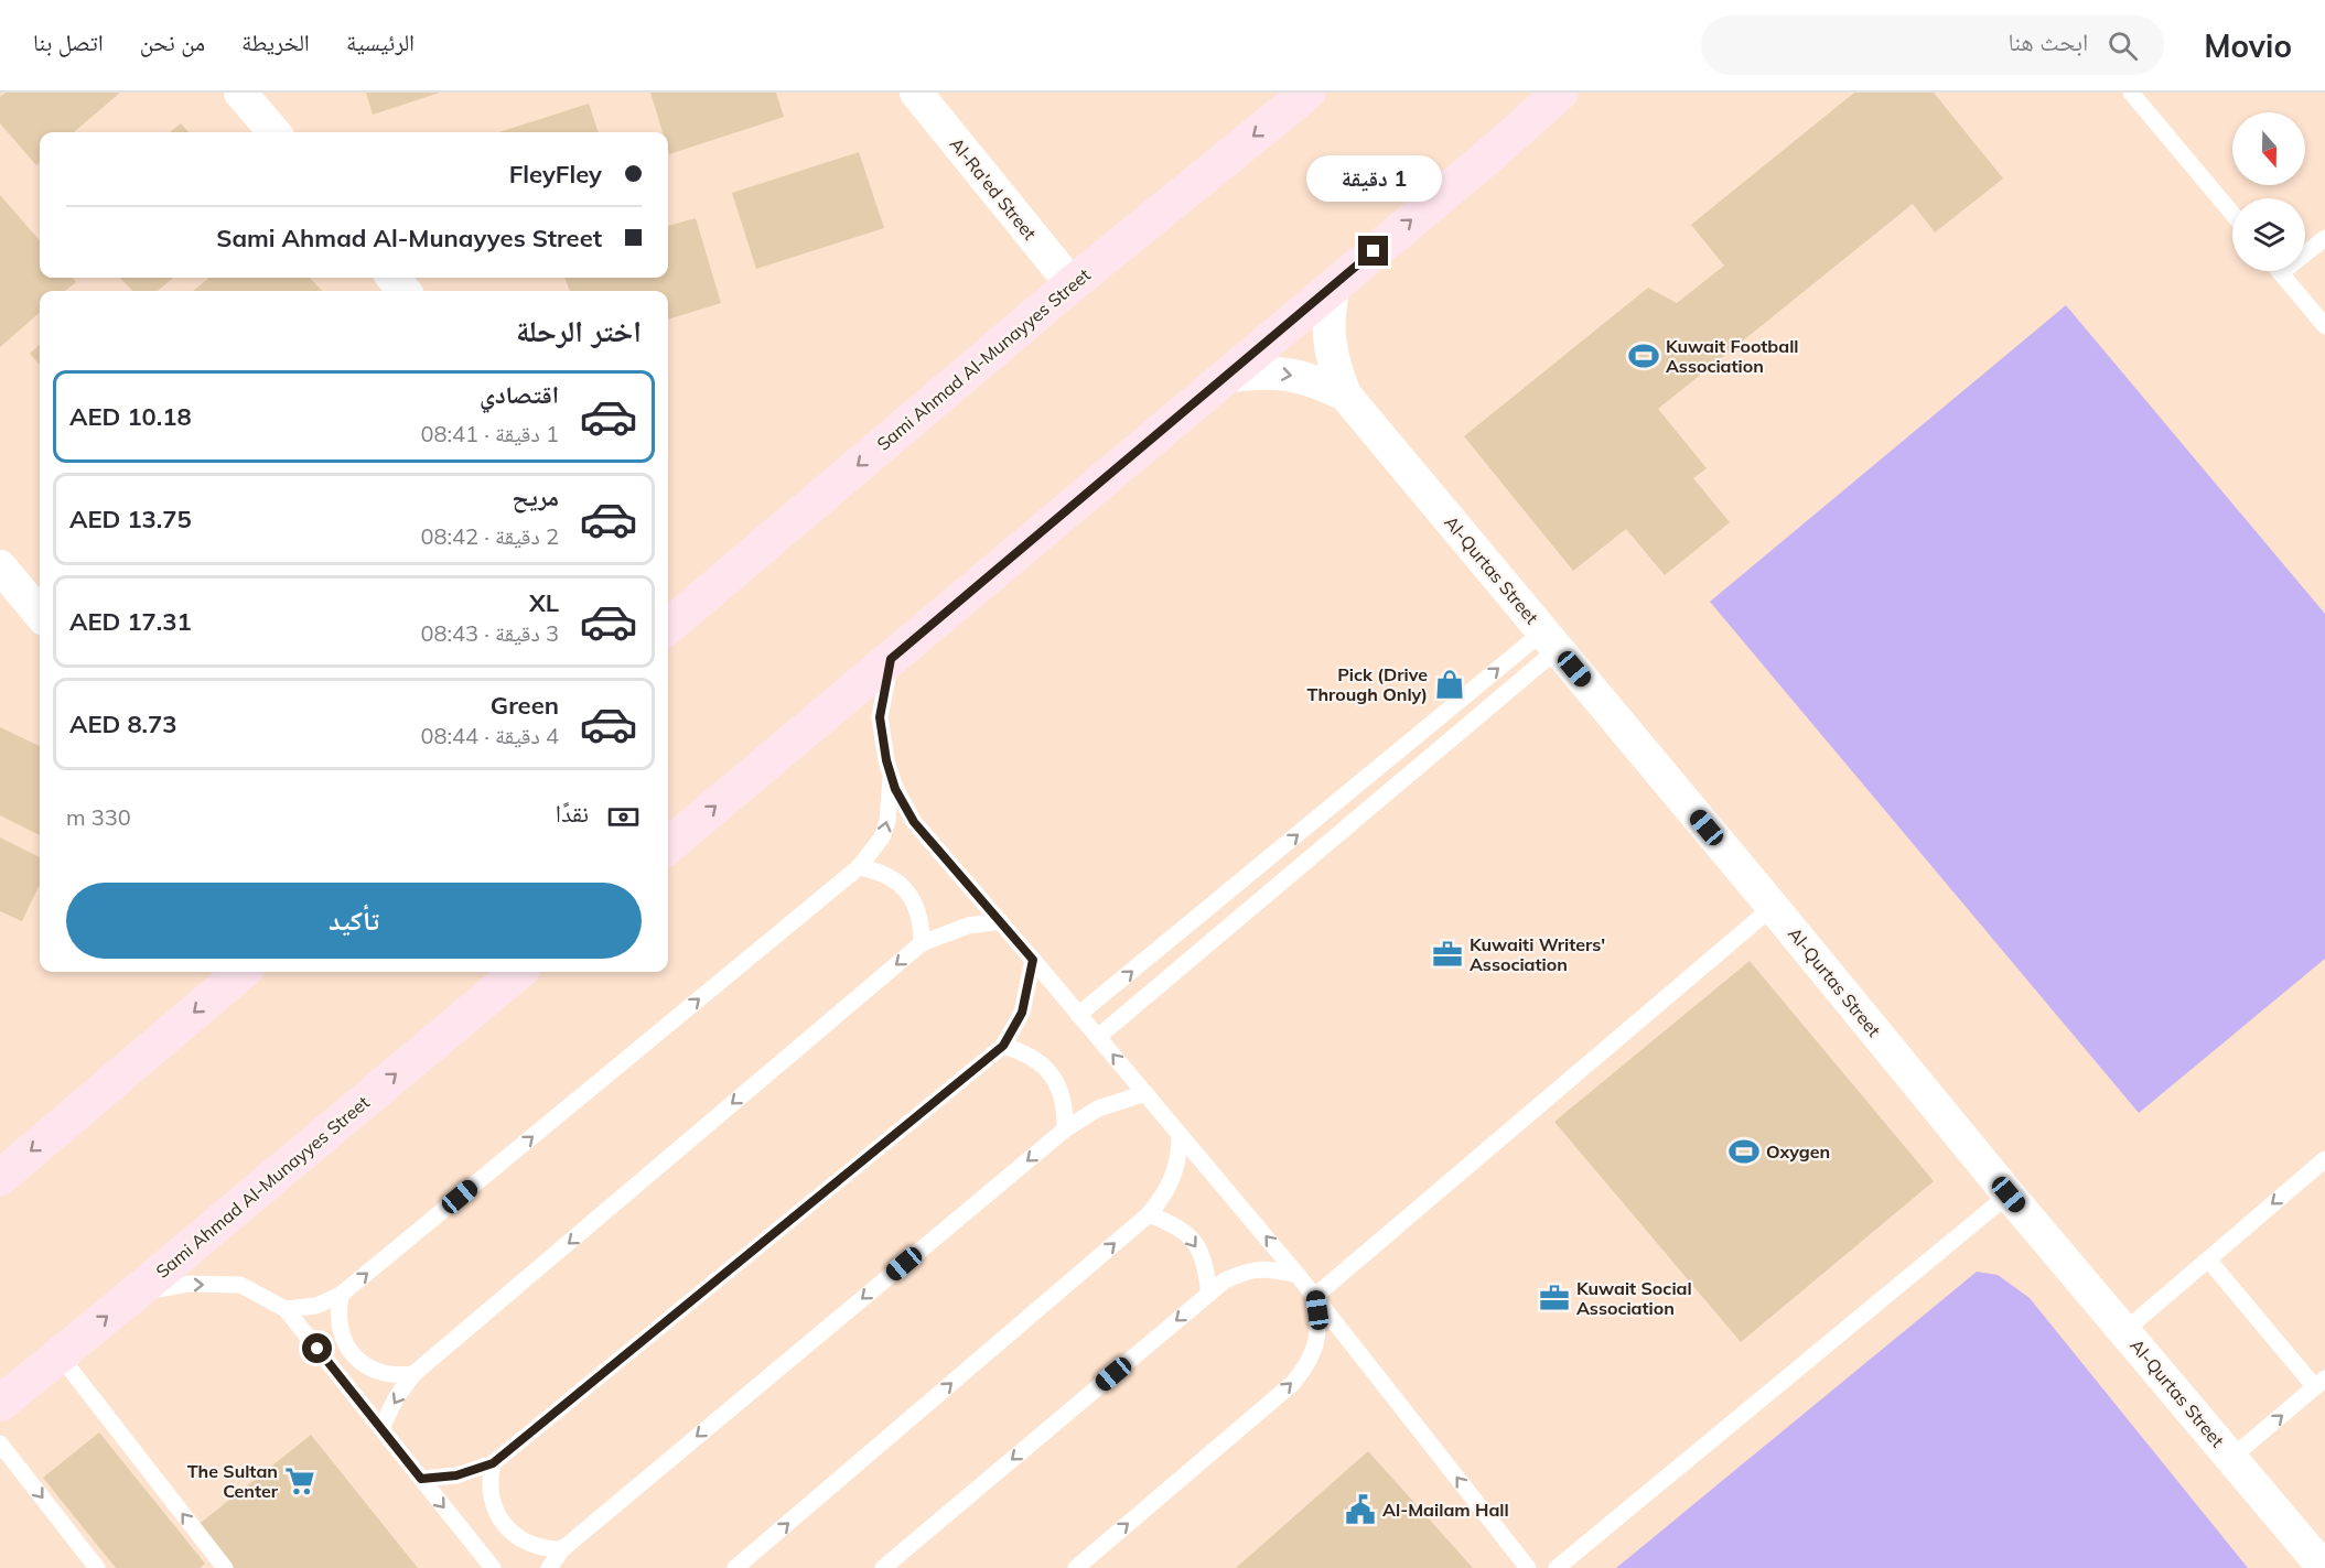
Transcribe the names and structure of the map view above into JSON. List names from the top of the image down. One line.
{"streets":{"main road":["Sami Ahmad Al-Munayyes Street"],"street":["Al-Ra'ed Street","Al-Qurtas Street"]},"crossings":[["Al-Ra'ed Street","Sami Ahmad Al-Munayyes Street"]],"places":{"sports":["Kuwait Football Association","Oxygen"],"shop":["Pick (Drive Through Only)"],"office":["Kuwaiti Writers' Association","Kuwait Social Association"],"supermarket":["The Sultan Center"],"public building":["Al-Mailam Hall"]},"north":"bottom","page":{"header":"Movio","search":"ابحث هنا","nav":["الرئيسية","الخريطة","من نحن","اتصل بنا"],"banner":["FleyFley","Sami Ahmad Al-Munayyes Street"],"bubble":"1 دقيقة","heading":"اختر الرحلة","list":[{"name":"اقتصادي","note":"1 دقيقة · 08:41","value":"AED 10.18"},{"name":"مريح","note":"2 دقيقة · 08:42","value":"AED 13.75"},{"name":"XL","note":"3 دقيقة · 08:43","value":"AED 17.31"},{"name":"Green","note":"4 دقيقة · 08:44","value":"AED 8.73"}],"pay":["نقدًا","330 m"],"buttons":"تأكيد"}}
